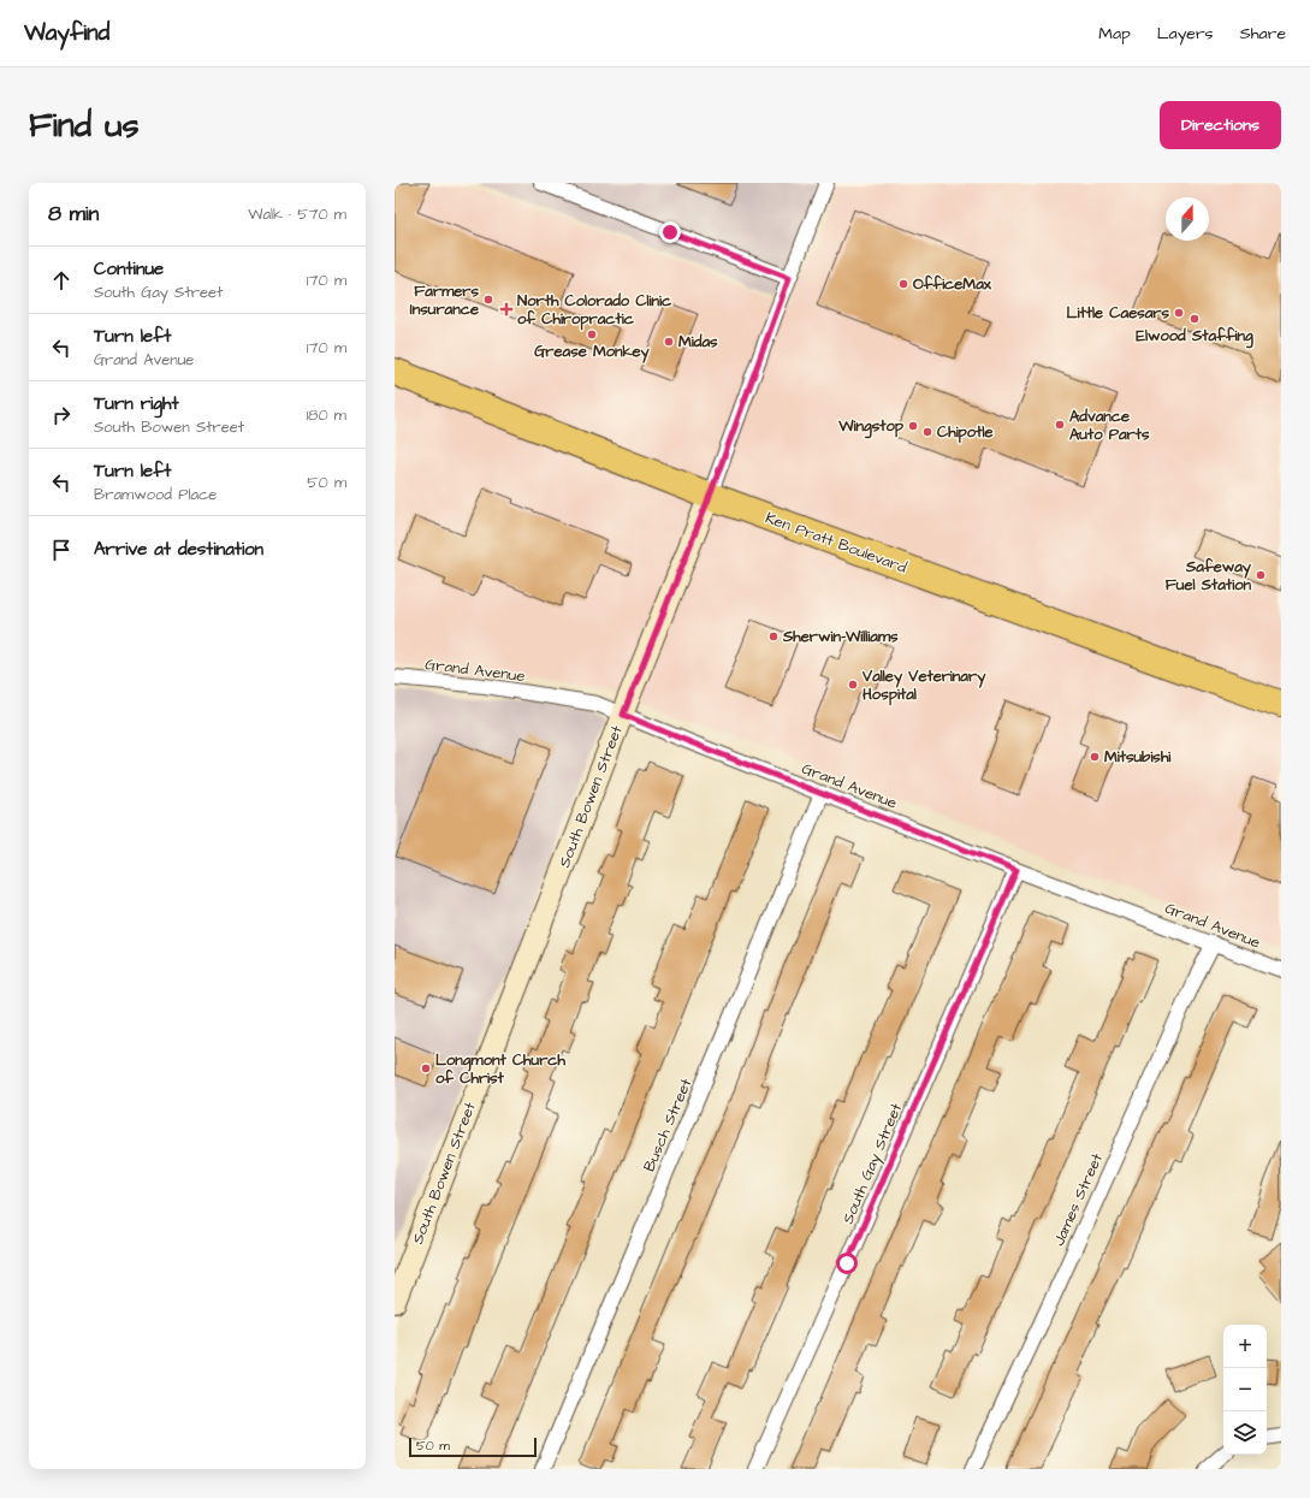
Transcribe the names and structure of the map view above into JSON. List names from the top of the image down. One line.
{"streets":{"highway":["Ken Pratt Boulevard"],"street":["Grand Avenue","South Bowen Street","Busch Street","South Gay Street","James Street"]},"crossings":[["Ken Pratt Boulevard","South Bowen Street"],["Grand Avenue","South Bowen Street"],["Grand Avenue","Busch Street"],["Grand Avenue","South Gay Street"],["Grand Avenue","James Street"]],"places":{"other":["OfficeMax","Farmers Insurance","Little Caesars","Elwood Staffing","Grease Monkey","Midas","Advance Auto Parts","Wingstop","Chipotle","Safeway Fuel Station","Sherwin-Williams","Valley Veterinary Hospital","Mitsubishi","Longmont Church of Christ"],"health":["North Colorado Clinic of Chiropractic"]},"scale_bar":"50 m","north":"top","page":{"header":"Wayfind","nav":["Map","Layers","Share"],"buttons":"Directions","title":"Find us","heading":["8 min","Walk · 570 m"],"list":[["Continue","South Gay Street","170 m"],["Turn left","Grand Avenue","170 m"],["Turn right","South Bowen Street","180 m"],["Turn left","Bramwood Place","50 m"],"Arrive at destination"],"map_buttons":["+","−"],"scale":"50 m"}}
